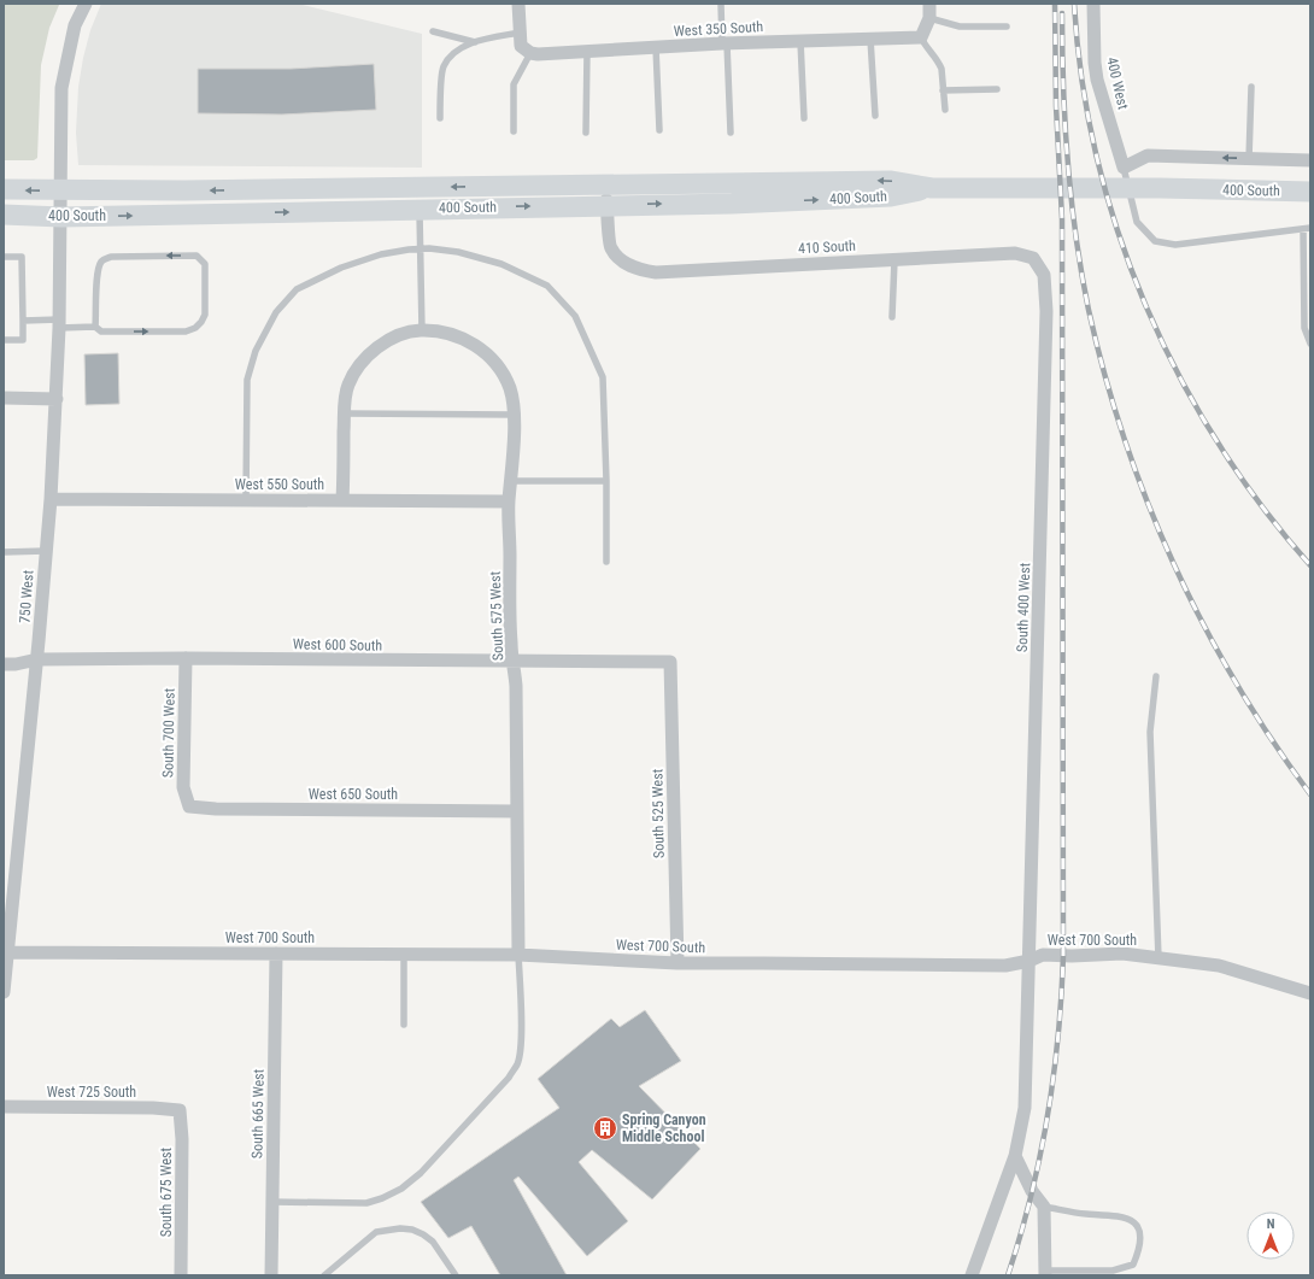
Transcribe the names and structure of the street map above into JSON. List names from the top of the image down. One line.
{"streets":{"main road":["400 South"],"street":["West 350 South","400 West","410 South","West 550 South","750 West","South 400 West","South 575 West","West 600 South","South 700 West","West 650 South","South 525 West","West 700 South","West 725 South","South 665 West","South 675 West"]},"crossings":[["400 South","410 South"],["400 South","750 West"],["410 South","South 400 West"],["West 550 South","750 West"],["West 550 South","South 575 West"],["750 West","West 600 South"],["750 West","West 700 South"],["South 400 West","West 700 South"],["South 575 West","West 600 South"],["South 575 West","West 650 South"],["South 575 West","West 700 South"],["West 600 South","South 700 West"],["West 600 South","South 525 West"],["South 700 West","West 650 South"],["South 525 West","West 700 South"],["West 700 South","South 665 West"],["West 725 South","South 675 West"]],"places":{"building":["Spring Canyon Middle School"]},"north":"top"}
